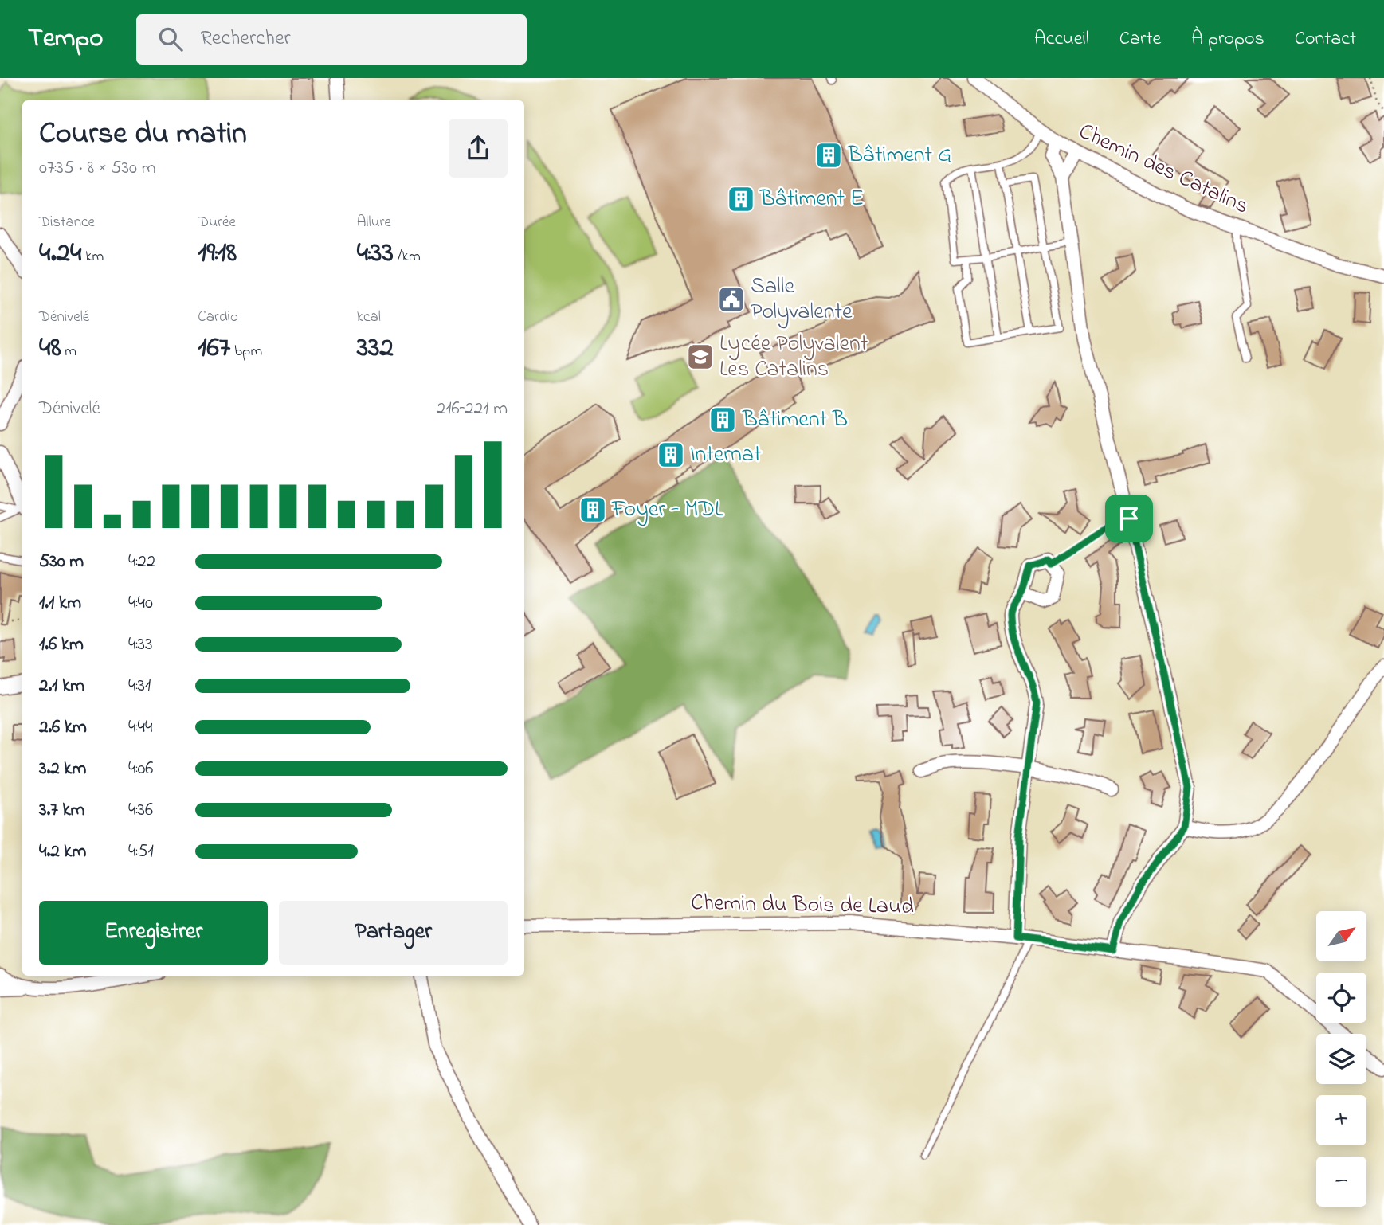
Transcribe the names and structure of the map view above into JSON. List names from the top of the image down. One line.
{"streets":{"street":["Chemin des Catalins","Chemin du Bois de Laud"]},"places":{"building":["Bâtiment G","Bâtiment E","Bâtiment B","Internat","Foyer - MDL"],"public building":["Salle Polyvalente"],"school or university":["Lycée Polyvalent Les Catalins"]},"north":"top right","page":{"header":"Tempo","search":"Rechercher","nav":["Accueil","Carte","À propos","Contact"],"heading":["Course du matin","07:35 · 8 × 530 m"],"stats":[["Distance","4.24 km"],["Durée","19:18"],["Allure","4:33 /km"],["Dénivelé","48 m"],["Cardio","167 bpm"],["kcal","332"]],"chart":["Dénivelé","216–221 m"],"list":[{"name":"530 m","note":"4:22"},{"name":"1.1 km","note":"4:40"},{"name":"1.6 km","note":"4:33"},{"name":"2.1 km","note":"4:31"},{"name":"2.6 km","note":"4:44"},{"name":"3.2 km","note":"4:06"},{"name":"3.7 km","note":"4:36"},{"name":"4.2 km","note":"4:51"}],"buttons":["Enregistrer","Partager"],"map_buttons":["+","−"]}}
